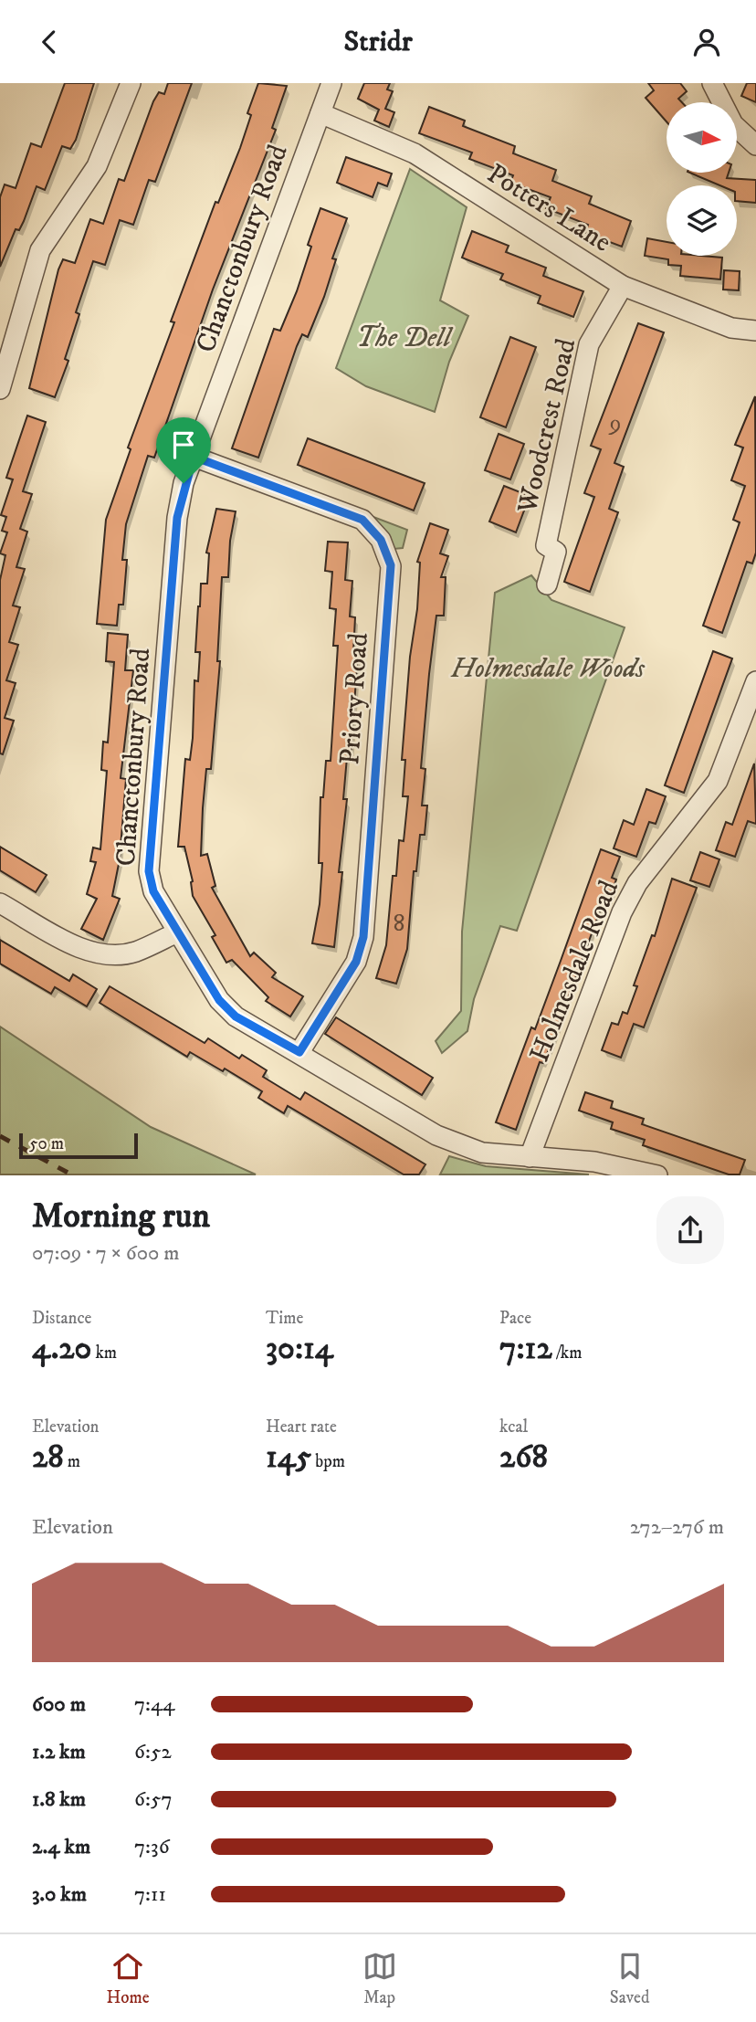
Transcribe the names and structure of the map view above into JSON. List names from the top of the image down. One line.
{"streets":{"street":["Potters Lane","Chanctonbury Road","Woodcrest Road","Priory Road","Holmesdale Road"]},"crossings":[["Potters Lane","Chanctonbury Road"],["Potters Lane","Woodcrest Road"],["Chanctonbury Road","Priory Road"],["Chanctonbury Road","Holmesdale Road"]],"parks":["The Dell","Holmesdale Woods"],"house_numbers":["9","8"],"scale_bar":"50 m","north":"right","page":{"header":"Stridr","scale":"50 m","heading":["Morning run","07:09 · 7 × 600 m"],"stats":[["Distance","4.20 km"],["Time","30:14"],["Pace","7:12 /km"],["Elevation","28 m"],["Heart rate","145 bpm"],["kcal","268"]],"chart":["Elevation","272–276 m"],"list":[{"name":"600 m","note":"7:44"},{"name":"1.2 km","note":"6:52"},{"name":"1.8 km","note":"6:57"},{"name":"2.4 km","note":"7:36"},{"name":"3.0 km","note":"7:11"}],"tabs":["Home","Map","Saved"]}}
